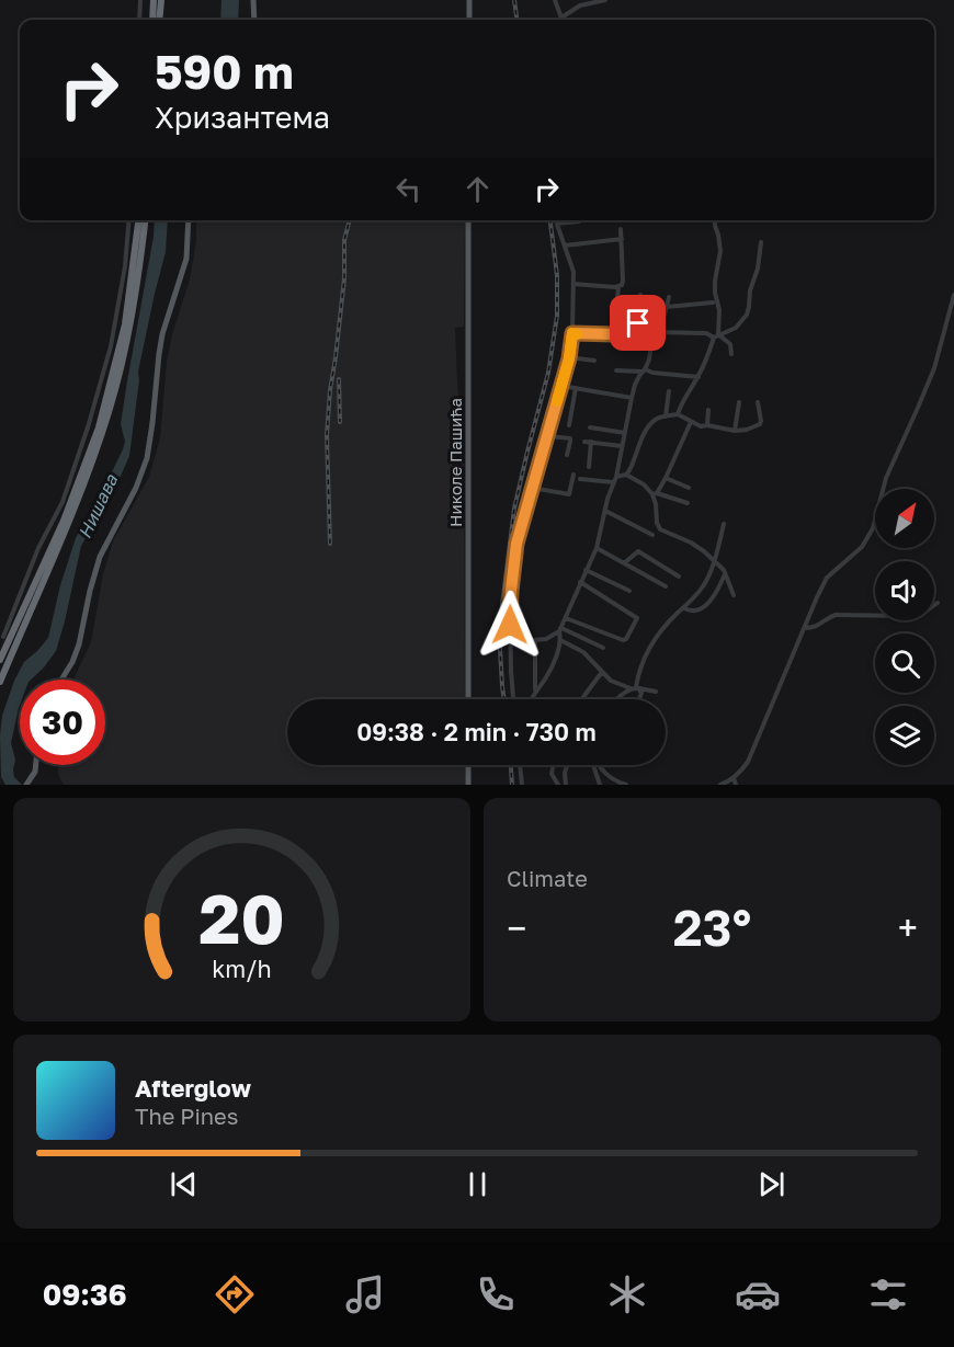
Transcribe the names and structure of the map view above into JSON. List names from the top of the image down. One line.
{"streets":{"main road":["Николе Пашића"]},"water":["Нишава"],"north":"top right","page":{"turn":["590 m","Хризантема"],"limit":"30","trip":"09:38 · 2 min · 730 m","tile":"Climate","heat":["−","23°","+"],"song":["Afterglow","The Pines"],"tabs":"09:36","gauge":["20","km/h"]}}
